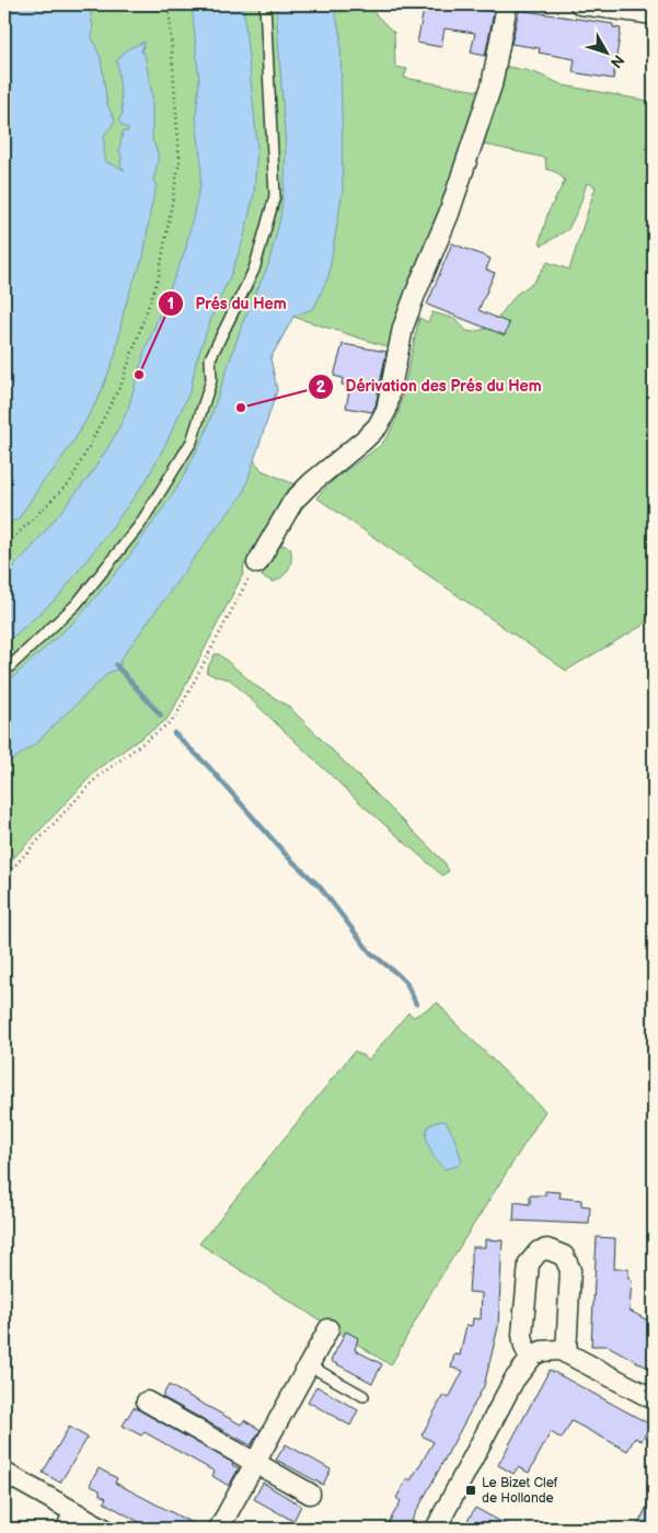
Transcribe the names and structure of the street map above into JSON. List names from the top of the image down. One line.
{"places":{"other":["Prés du Hem","Dérivation des Prés du Hem"],"transit":["Le Bizet Clef de Hollande"]},"north":"bottom right"}
